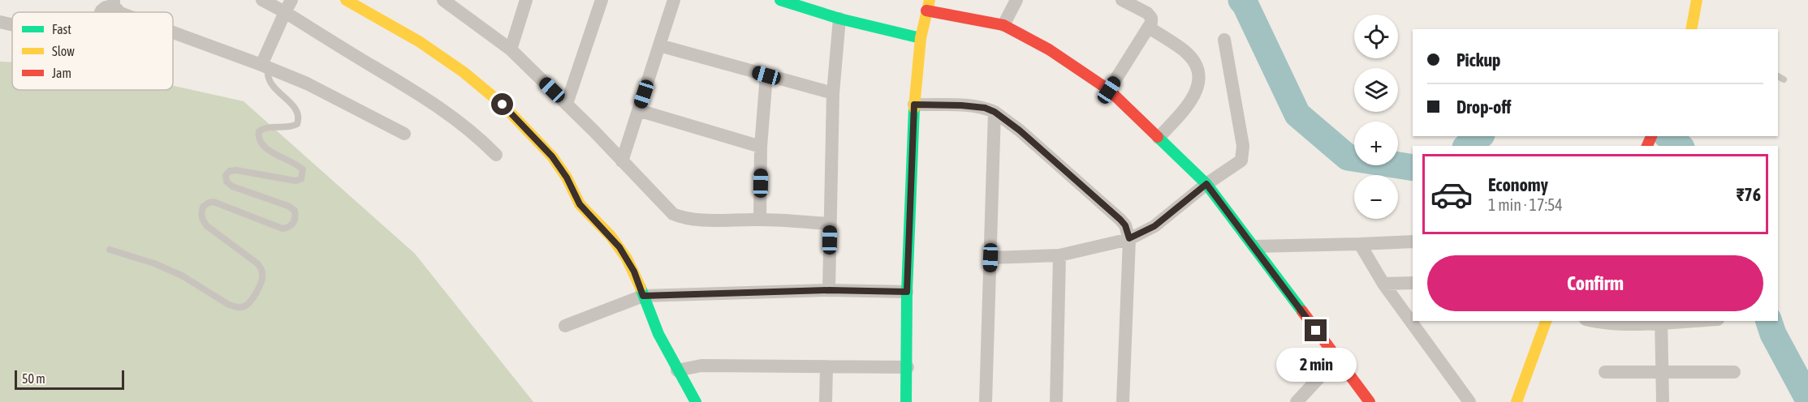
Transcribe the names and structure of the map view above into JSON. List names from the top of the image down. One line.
{"legend":["Fast","Slow","Jam"],"scale_bar":"50 m","page":{"map_buttons":["+","−"],"banner":["Pickup","Drop-off"],"list":[{"name":"Economy","note":"1 min · 17:54","value":"₹76"}],"buttons":"Confirm","bubble":"2 min","scale":"50 m"}}
